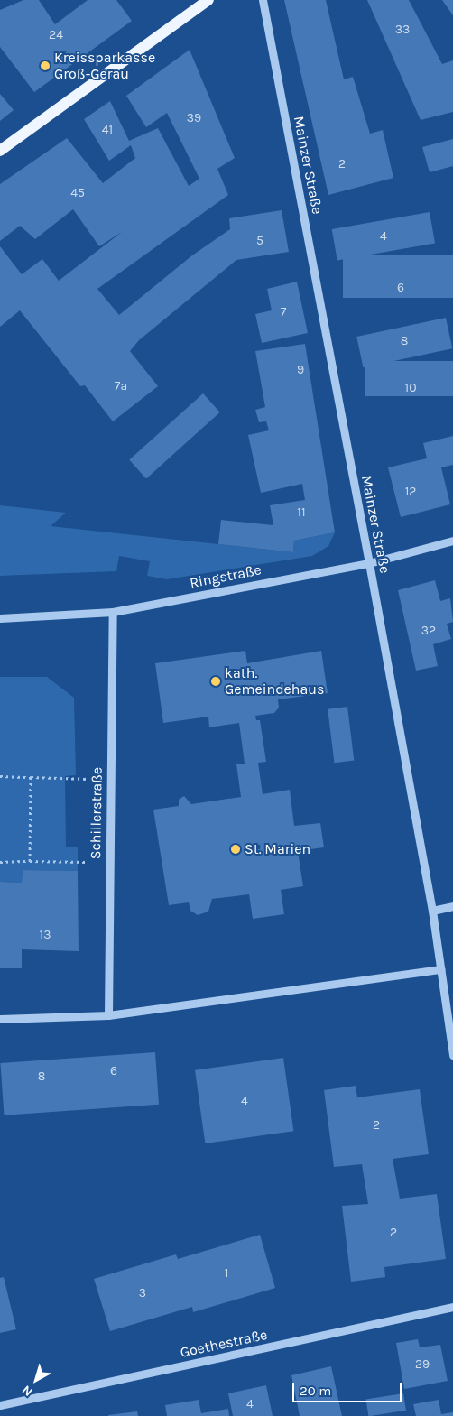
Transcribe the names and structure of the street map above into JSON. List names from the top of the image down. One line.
{"streets":{"street":["Mainzer Straße","Ringstraße","Schillerstraße","Goethestraße"]},"crossings":[["Mainzer Straße","Ringstraße"],["Ringstraße","Schillerstraße"]],"places":["Kreissparkasse Groß-Gerau","kath. Gemeindehaus","St. Marien"],"house_numbers":["33","24","39","41","2","45","4","5","6","7","8","9","7a","10","12","11","32","13","6","8","4","2","2","1","3","29","4"],"scale_bar":"20 m","north":"bottom left"}
